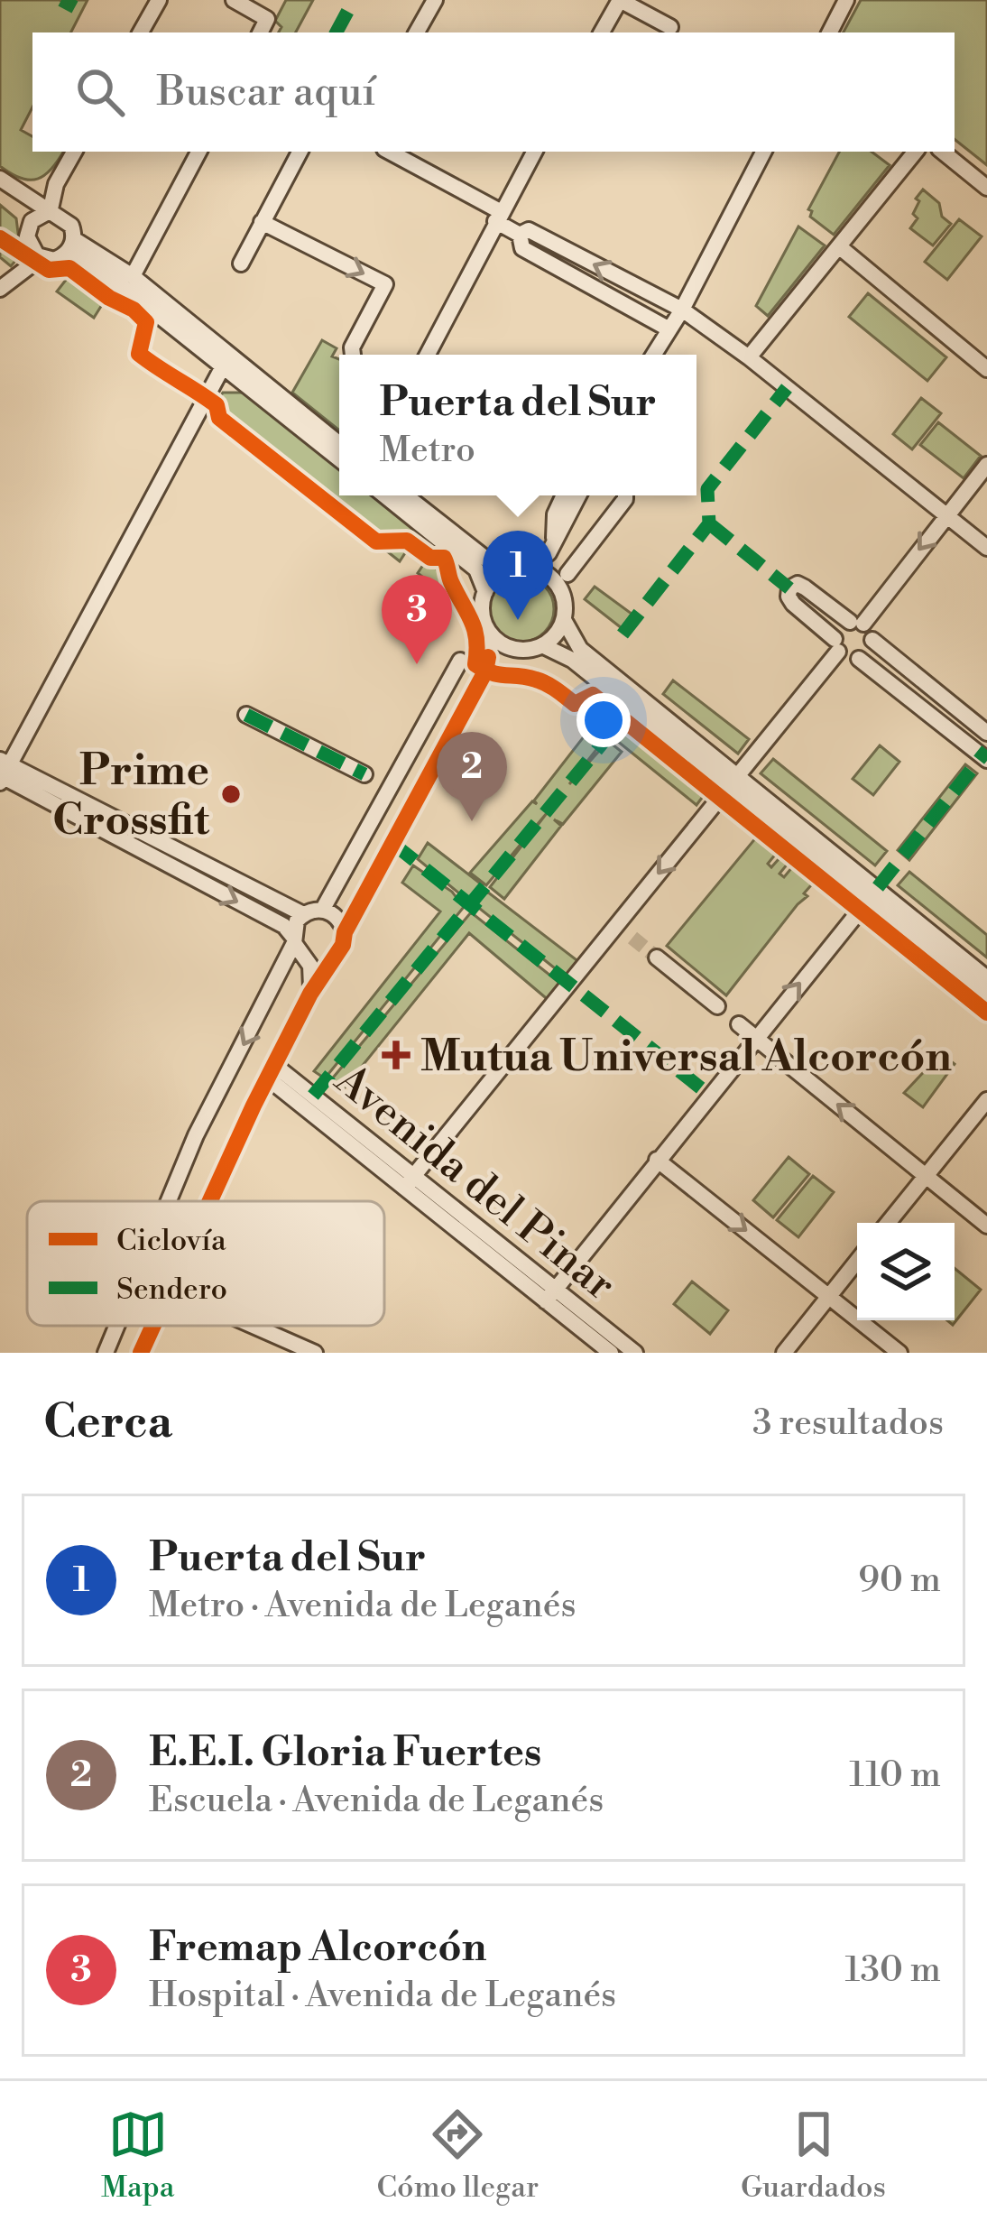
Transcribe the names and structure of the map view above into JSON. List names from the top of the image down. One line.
{"streets":{"street":["Avenida del Pinar"]},"places":{"other":["Prime Crossfit"],"health":["Mutua Universal Alcorcón"]},"legend":["Ciclovía","Sendero"],"page":{"search":"Buscar aquí","popup":["Puerta del Sur","Metro"],"pins":["1","3","2"],"heading":["Cerca","3 resultados"],"list":[{"mark":"1","name":"Puerta del Sur","note":"Metro · Avenida de Leganés","value":"90 m"},{"mark":"2","name":"E.E.I. Gloria Fuertes","note":"Escuela · Avenida de Leganés","value":"110 m"},{"mark":"3","name":"Fremap Alcorcón","note":"Hospital · Avenida de Leganés","value":"130 m"}],"nav":["Mapa","Cómo llegar","Guardados"]}}
